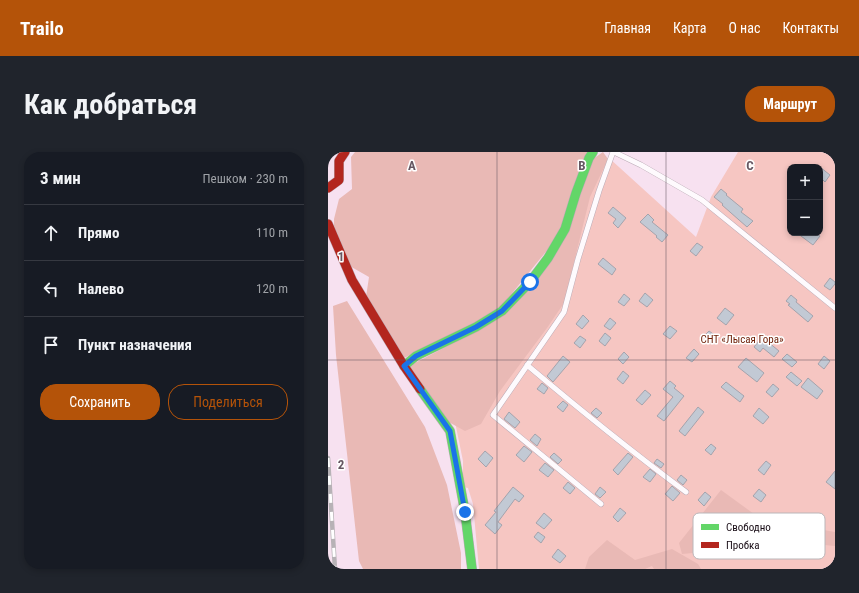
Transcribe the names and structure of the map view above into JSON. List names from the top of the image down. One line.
{"parks":["СНТ «Лысая Гора»"],"legend":["Свободно","Пробка"],"page":{"header":"Trailo","nav":["Главная","Карта","О нас","Контакты"],"buttons":["Маршрут",["Сохранить","Поделиться"]],"title":"Как добраться","heading":["3 мин","Пешком · 230 m"],"map_buttons":["+","−"],"list":[["Прямо","110 m"],["Налево","120 m"],"Пункт назначения"]},"grid":{"columns":["A","B","C"],"rows":["1","2"]}}
